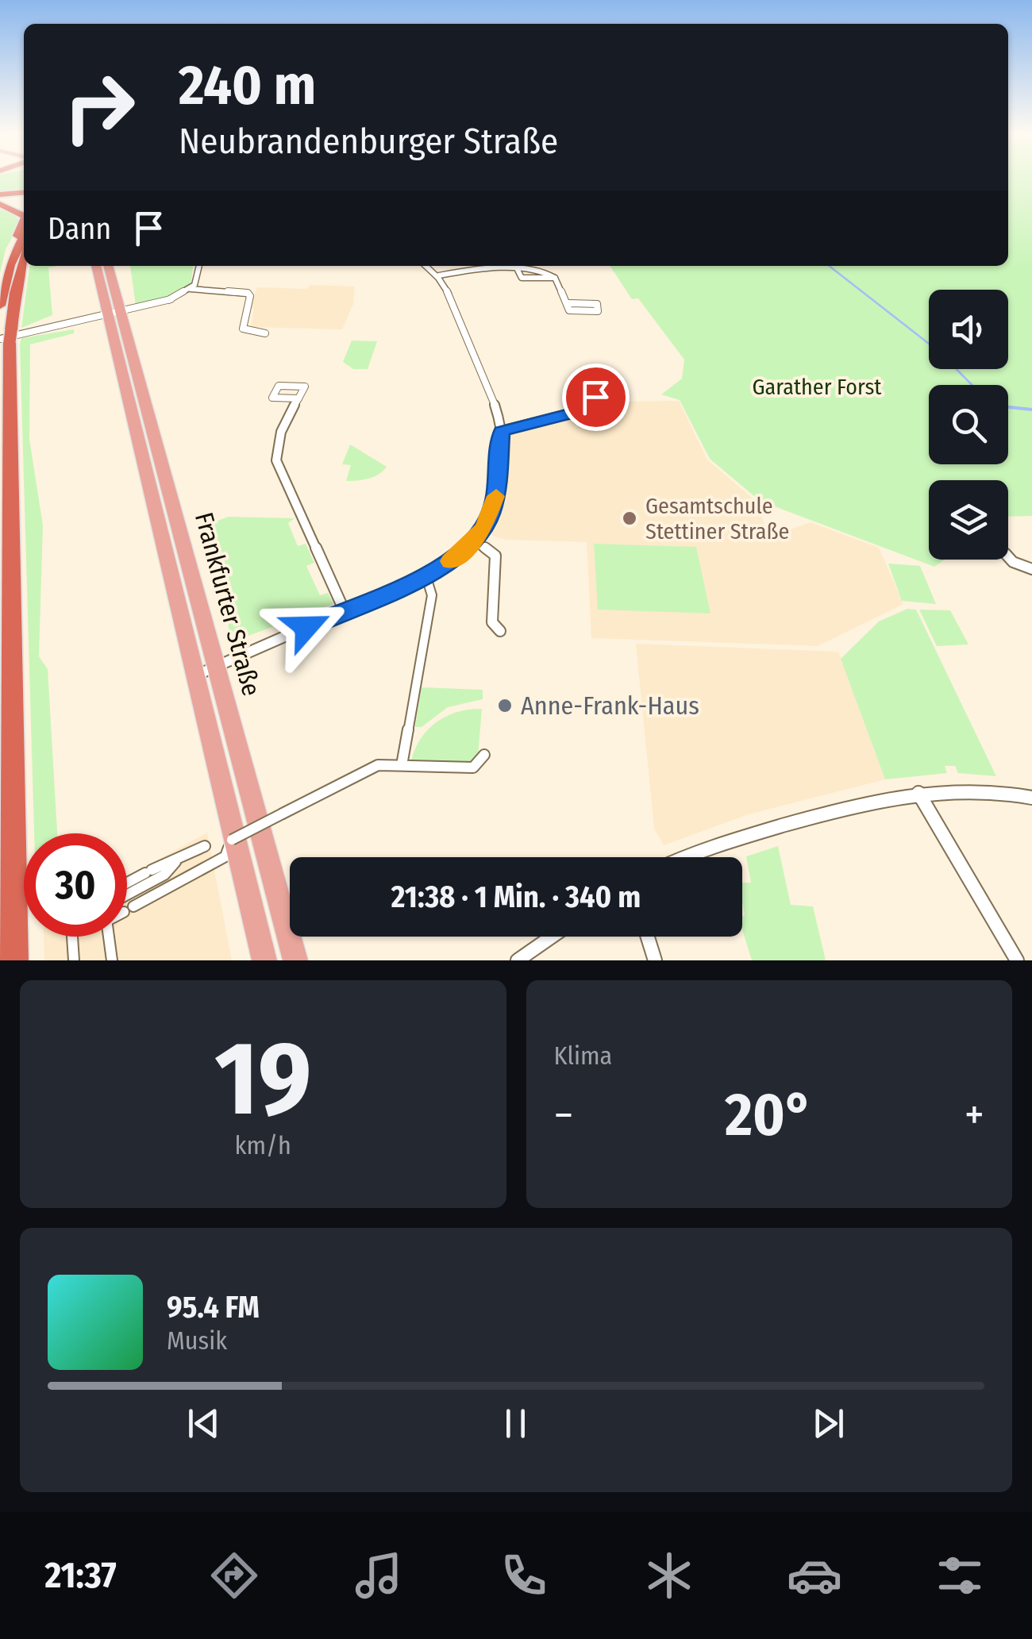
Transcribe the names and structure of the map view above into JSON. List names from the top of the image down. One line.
{"streets":{"main road":["Frankfurter Straße"]},"parks":["Garather Forst"],"places":["Gesamtschule Stettiner Straße","Anne-Frank-Haus"],"page":{"turn":["240 m","Neubrandenburger Straße"],"then":"Dann","limit":"30","trip":"21:38 · 1 Min. · 340 m","tile":[["19","km/h"],"Klima"],"heat":["−","20°","+"],"song":["95.4 FM","Musik"],"tabs":"21:37"}}
